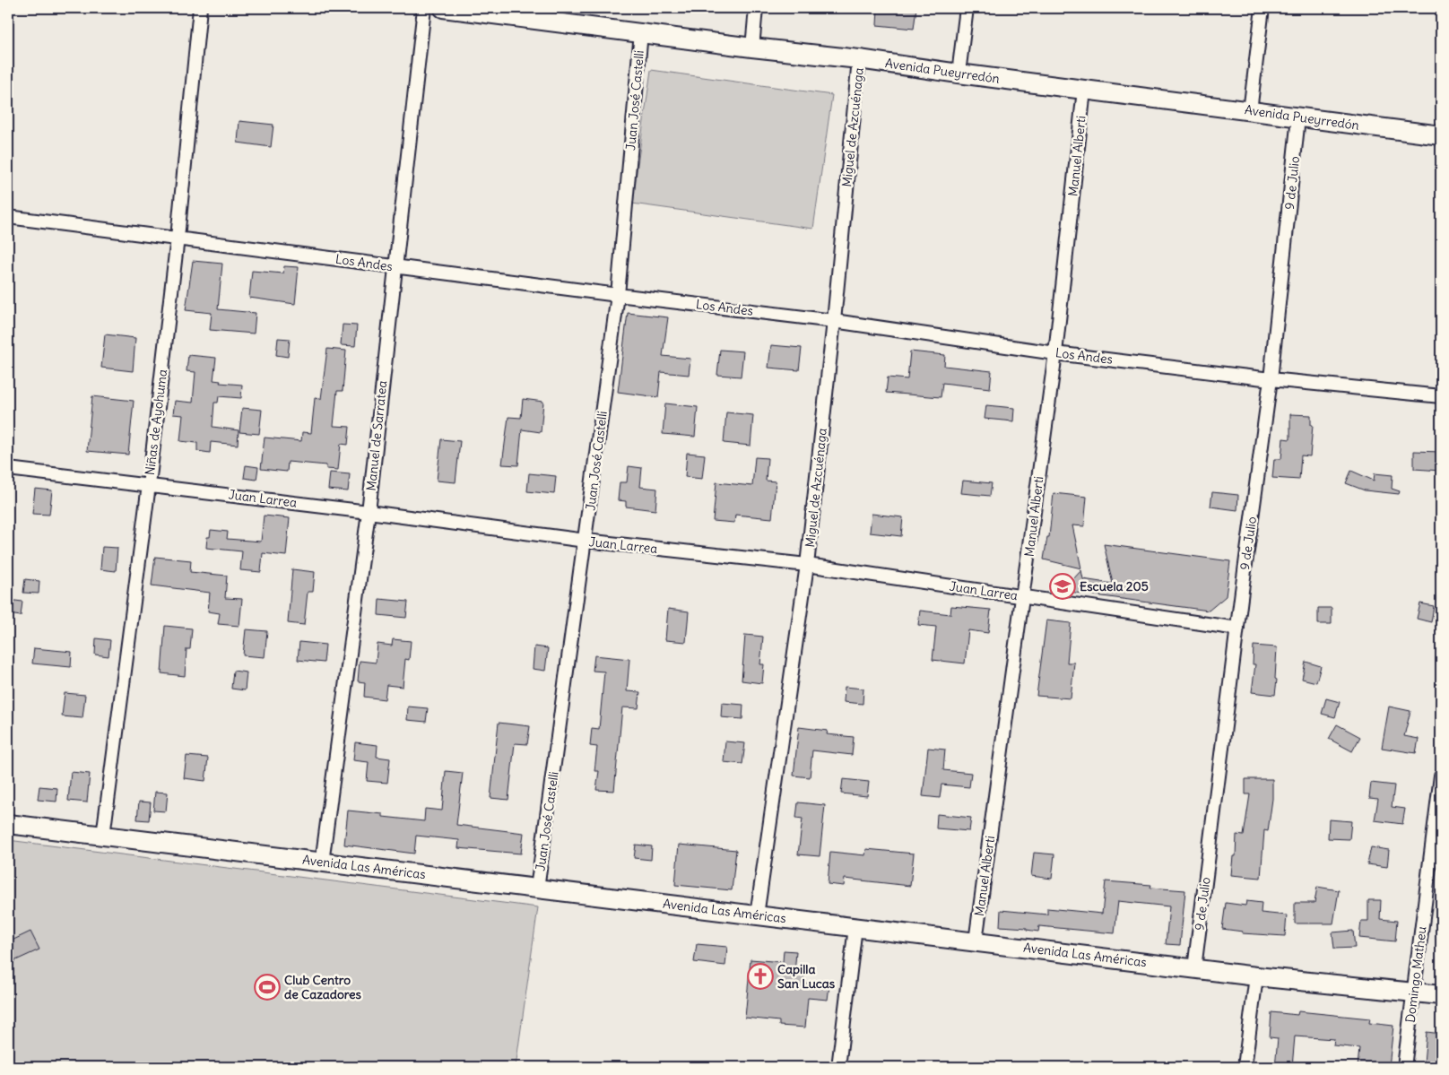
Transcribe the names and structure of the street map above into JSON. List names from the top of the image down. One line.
{"streets":{"main road":["Avenida Pueyrredón","Avenida Las Américas"],"street":["Juan José Castelli","Miguel de Azcuénaga","Manuel Alberti","9 de Julio","Los Andes","Niñas de Ayohuma","Manuel de Sarratea","Juan Larrea","Domingo Matheu"]},"crossings":[["Avenida Pueyrredón","Juan José Castelli"],["Avenida Pueyrredón","Miguel de Azcuénaga"],["Avenida Pueyrredón","Manuel Alberti"],["Avenida Pueyrredón","9 de Julio"],["Juan José Castelli","Los Andes"],["Juan José Castelli","Juan Larrea"],["Juan José Castelli","Avenida Las Américas"],["Miguel de Azcuénaga","Los Andes"],["Miguel de Azcuénaga","Juan Larrea"],["Miguel de Azcuénaga","Avenida Las Américas"],["Manuel Alberti","Los Andes"],["Manuel Alberti","Juan Larrea"],["Manuel Alberti","Avenida Las Américas"],["9 de Julio","Los Andes"],["9 de Julio","Juan Larrea"],["9 de Julio","Avenida Las Américas"],["Los Andes","Niñas de Ayohuma"],["Los Andes","Manuel de Sarratea"],["Niñas de Ayohuma","Juan Larrea"],["Niñas de Ayohuma","Avenida Las Américas"],["Manuel de Sarratea","Juan Larrea"],["Manuel de Sarratea","Avenida Las Américas"],["Avenida Las Américas","Domingo Matheu"]],"places":{"school or university":["Escuela 205"],"church":["Capilla San Lucas"],"sports":["Club Centro de Cazadores"]}}
